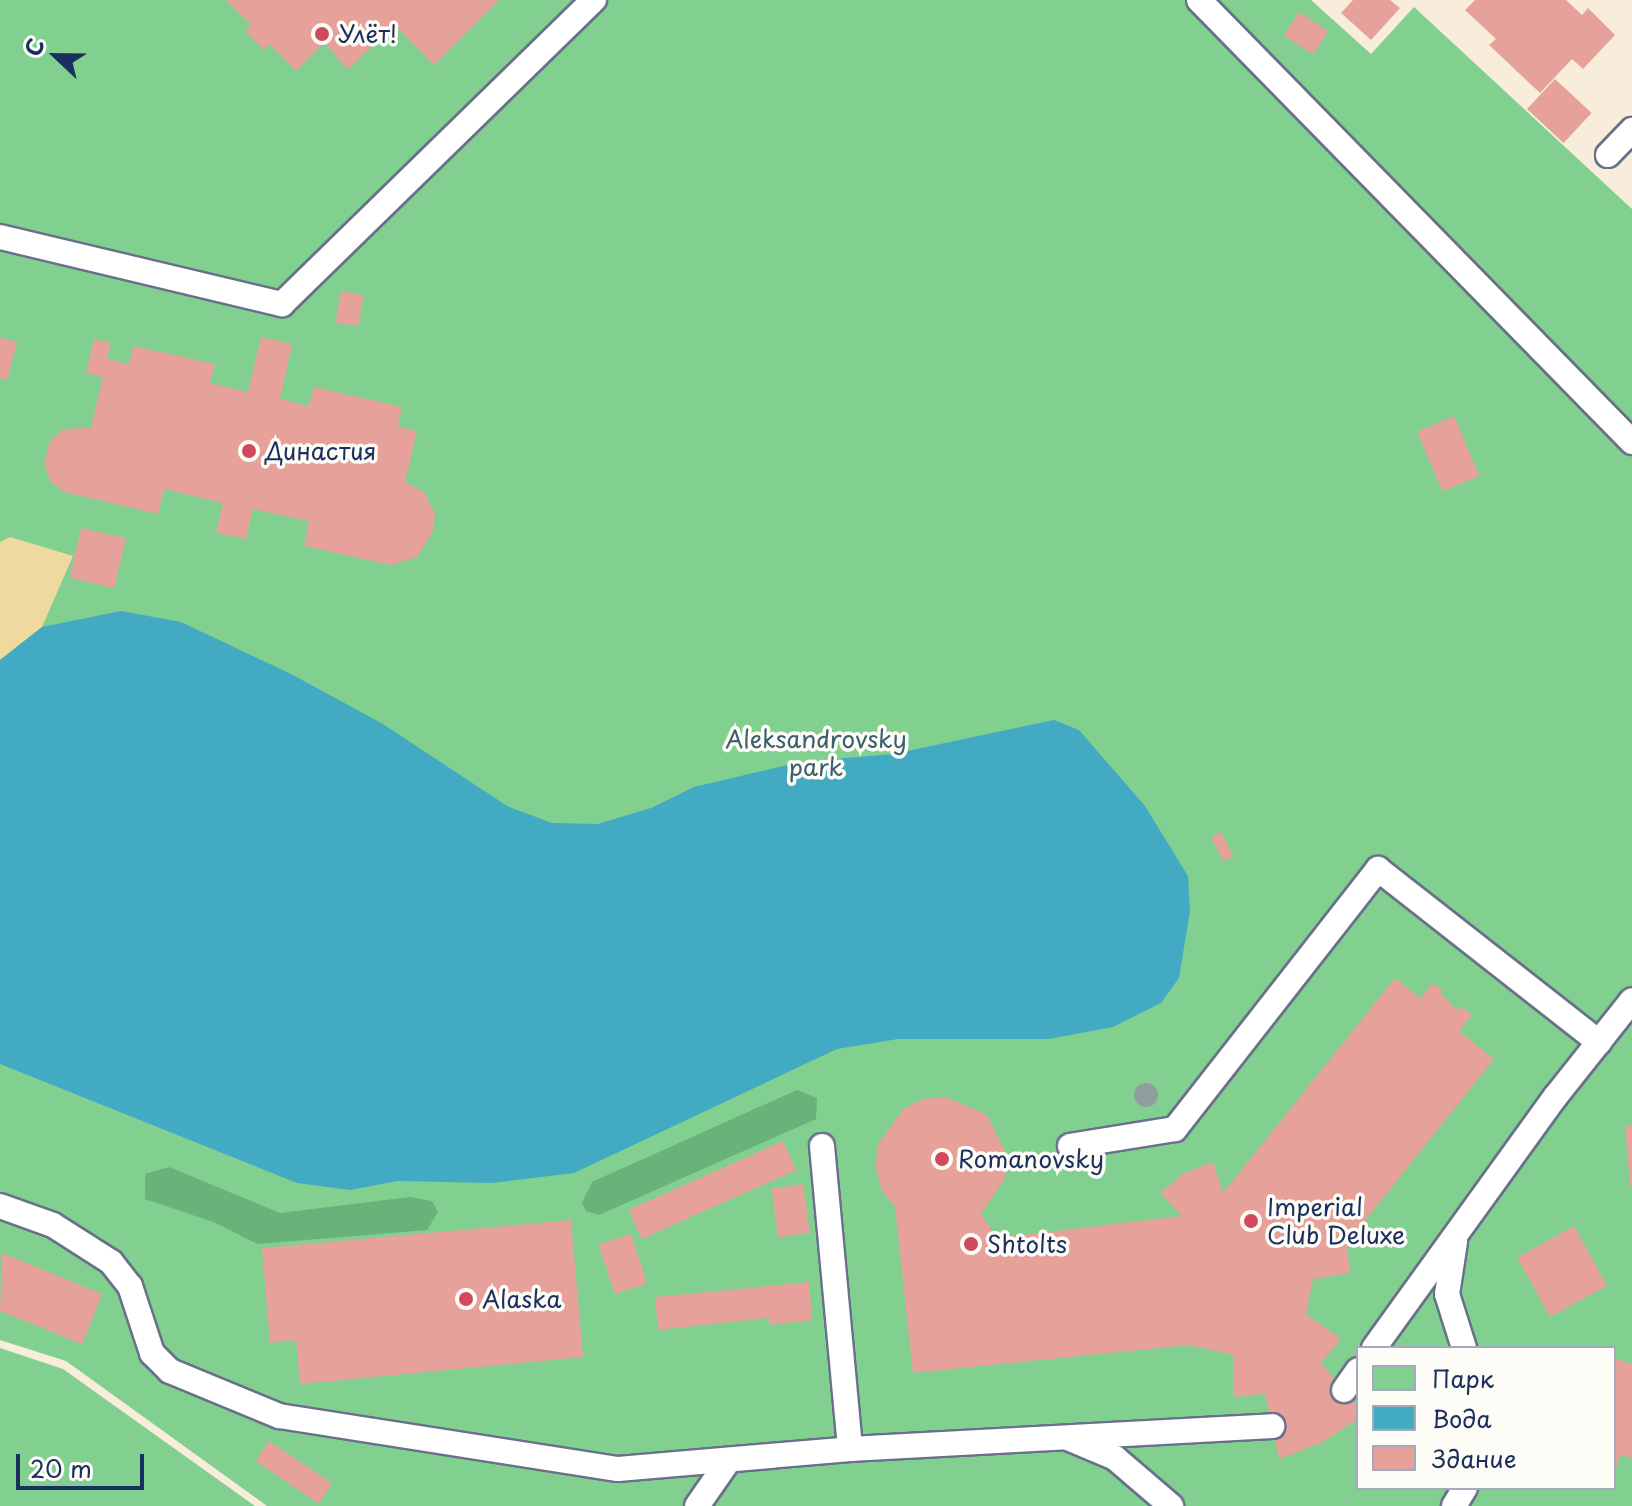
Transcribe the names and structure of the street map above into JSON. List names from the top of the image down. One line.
{"parks":["Aleksandrovsky park"],"places":["Улёт!","Династия","Romanovsky","Imperial Club Deluxe","Shtolts","Alaska"],"legend":["Парк","Вода","Здание"],"scale_bar":"20 m","north":"left"}
